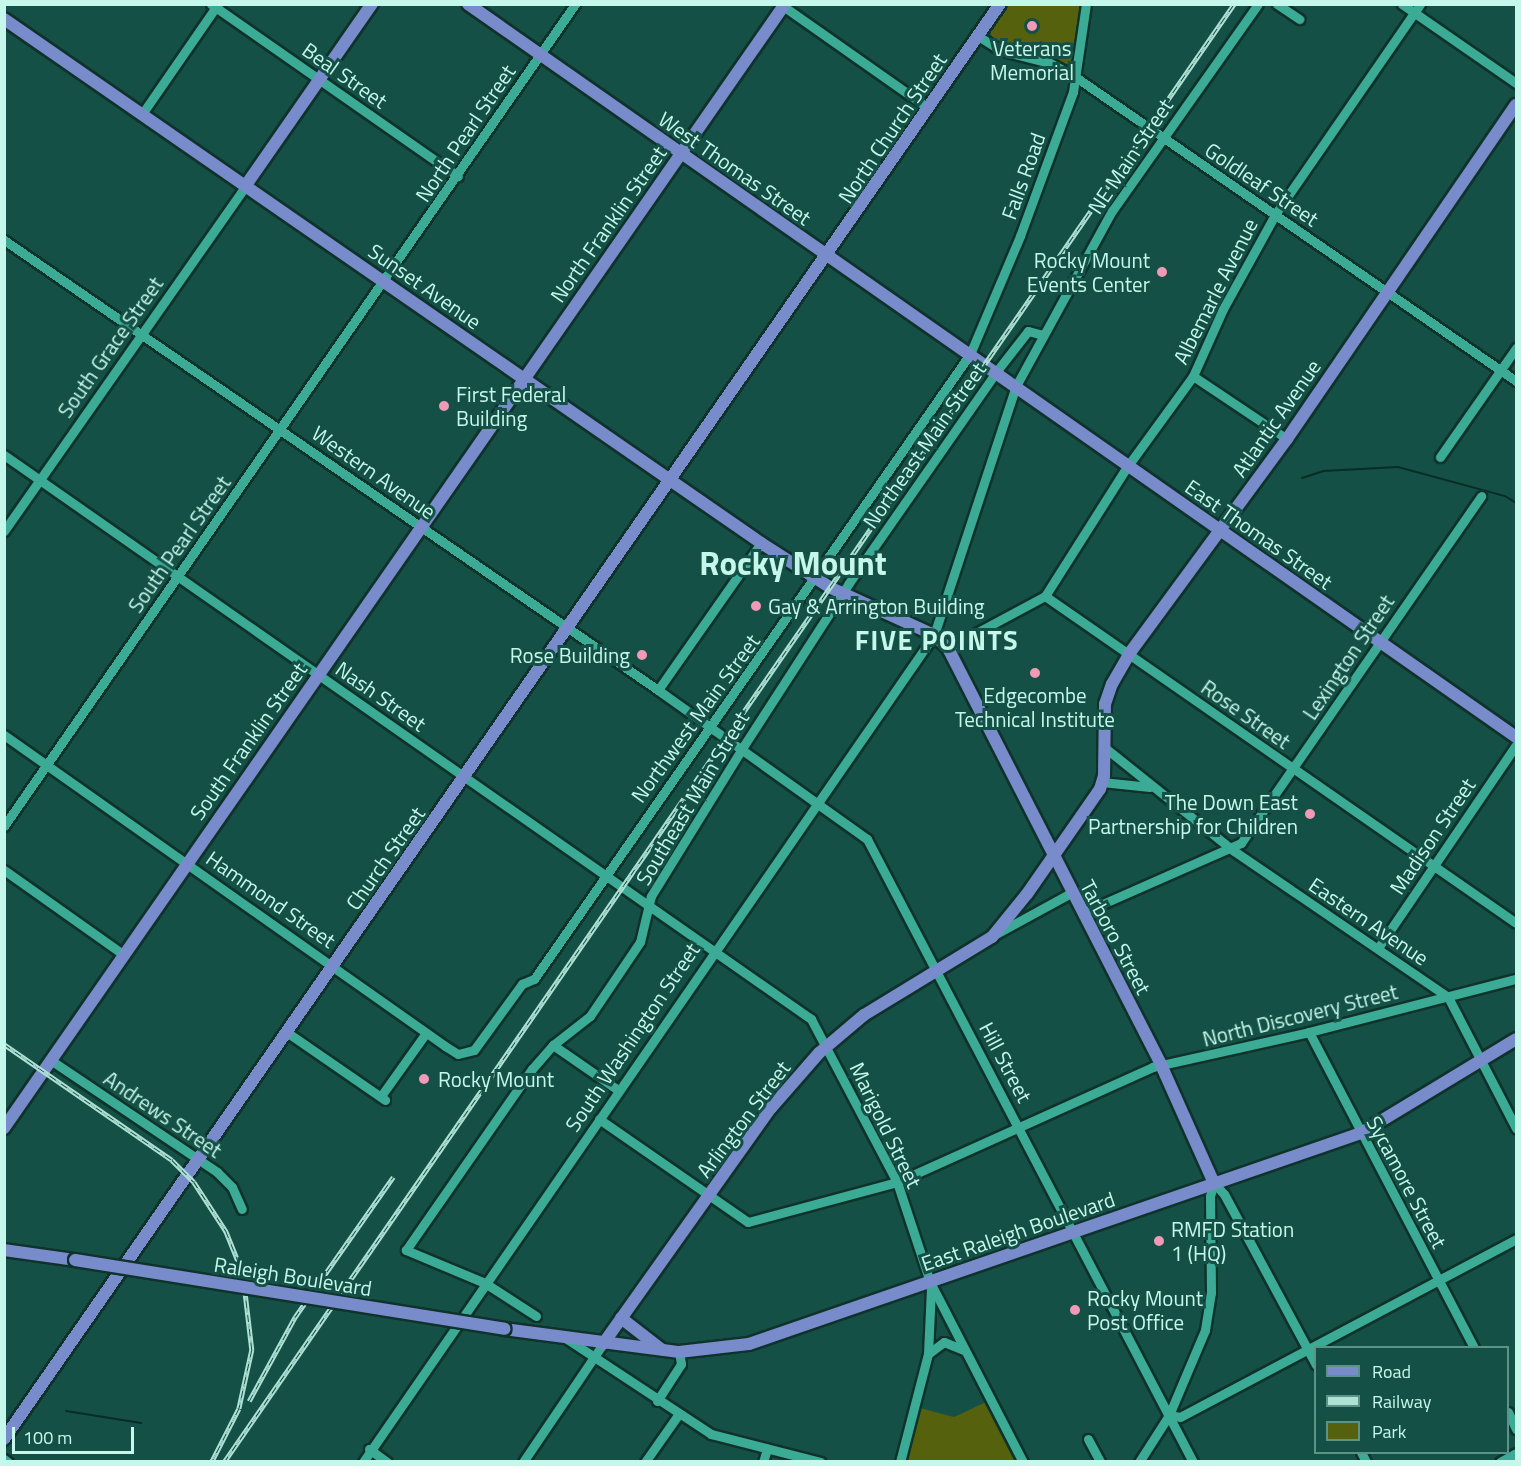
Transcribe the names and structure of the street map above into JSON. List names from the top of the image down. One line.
{"streets":{"main road":["North Church Street","West Thomas Street","North Franklin Street","Sunset Avenue","Atlantic Avenue","East Thomas Street","South Franklin Street","Church Street","Tarboro Street","Arlington Street","East Raleigh Boulevard","Raleigh Boulevard"],"street":["Beal Street","North Pearl Street","NE Main Street","Falls Road","Goldleaf Street","Albemarle Avenue","South Grace Street","Northeast Main Street","Western Avenue","South Pearl Street","Lexington Street","Nash Street","Rose Street","Northwest Main Street","Southeast Main Street","Madison Street","Hammond Street","Eastern Avenue","North Discovery Street","South Washington Street","Hill Street","Andrews Street","Marigold Street","Sycamore Street"]},"crossings":[["Beal Street","North Pearl Street"],["North Church Street","West Thomas Street"],["North Church Street","Goldleaf Street"],["North Church Street","Sunset Avenue"],["North Church Street","Church Street"],["North Pearl Street","West Thomas Street"],["North Pearl Street","Sunset Avenue"],["North Pearl Street","South Pearl Street"],["NE Main Street","Goldleaf Street"],["NE Main Street","Northeast Main Street"],["NE Main Street","East Thomas Street"],["NE Main Street","South Washington Street"],["West Thomas Street","Falls Road"],["West Thomas Street","North Franklin Street"],["West Thomas Street","East Thomas Street"],["West Thomas Street","Northwest Main Street"],["Falls Road","Goldleaf Street"],["Falls Road","Northwest Main Street"],["Goldleaf Street","Albemarle Avenue"],["Goldleaf Street","Atlantic Avenue"],["North Franklin Street","Sunset Avenue"],["North Franklin Street","South Franklin Street"],["Sunset Avenue","South Grace Street"],["Sunset Avenue","South Pearl Street"],["Sunset Avenue","Northwest Main Street"],["Sunset Avenue","South Franklin Street"],["Sunset Avenue","Church Street"],["Sunset Avenue","Tarboro Street"],["Albemarle Avenue","East Thomas Street"],["Albemarle Avenue","Rose Street"],["South Grace Street","Western Avenue"],["South Grace Street","Nash Street"],["Atlantic Avenue","East Thomas Street"],["Atlantic Avenue","Rose Street"],["Atlantic Avenue","Eastern Avenue"],["Northeast Main Street","East Thomas Street"],["Northeast Main Street","Southeast Main Street"],["Northeast Main Street","Tarboro Street"],["Western Avenue","South Pearl Street"],["Western Avenue","Northwest Main Street"],["Western Avenue","South Franklin Street"],["Western Avenue","Church Street"],["Western Avenue","Hill Street"],["East Thomas Street","Lexington Street"],["East Thomas Street","South Washington Street"],["South Pearl Street","Nash Street"],["South Pearl Street","Hammond Street"],["Lexington Street","Rose Street"],["Lexington Street","Eastern Avenue"],["Lexington Street","Tarboro Street"],["Nash Street","Northwest Main Street"],["Nash Street","South Franklin Street"],["Nash Street","Church Street"],["Nash Street","Marigold Street"],["Rose Street","Madison Street"],["Northwest Main Street","Hammond Street"],["Northwest Main Street","Tarboro Street"],["South Franklin Street","Hammond Street"],["South Franklin Street","Andrews Street"],["Southeast Main Street","Tarboro Street"],["Southeast Main Street","South Washington Street"],["Southeast Main Street","Hill Street"],["Southeast Main Street","Marigold Street"],["Madison Street","Eastern Avenue"],["Church Street","Hammond Street"],["Church Street","Andrews Street"],["Eastern Avenue","North Discovery Street"],["Eastern Avenue","East Raleigh Boulevard"],["Tarboro Street","North Discovery Street"],["Tarboro Street","South Washington Street"],["Tarboro Street","Arlington Street"],["Tarboro Street","East Raleigh Boulevard"],["North Discovery Street","South Washington Street"],["North Discovery Street","Hill Street"],["North Discovery Street","Arlington Street"],["North Discovery Street","Marigold Street"],["North Discovery Street","Sycamore Street"],["South Washington Street","Hill Street"],["South Washington Street","Marigold Street"],["Hill Street","Arlington Street"],["Hill Street","East Raleigh Boulevard"],["Arlington Street","Marigold Street"],["Arlington Street","East Raleigh Boulevard"],["Marigold Street","East Raleigh Boulevard"],["Sycamore Street","East Raleigh Boulevard"],["East Raleigh Boulevard","Raleigh Boulevard"]],"districts":["Rocky Mount","FIVE POINTS"],"places":["Veterans Memorial","Rocky Mount Events Center","First Federal Building","Gay & Arrington Building","Rose Building","Edgecombe Technical Institute","The Down East Partnership for Children","Rocky Mount","RMFD Station 1 (HQ)","Rocky Mount Post Office"],"legend":["Road","Railway","Park"],"scale_bar":"100 m"}
